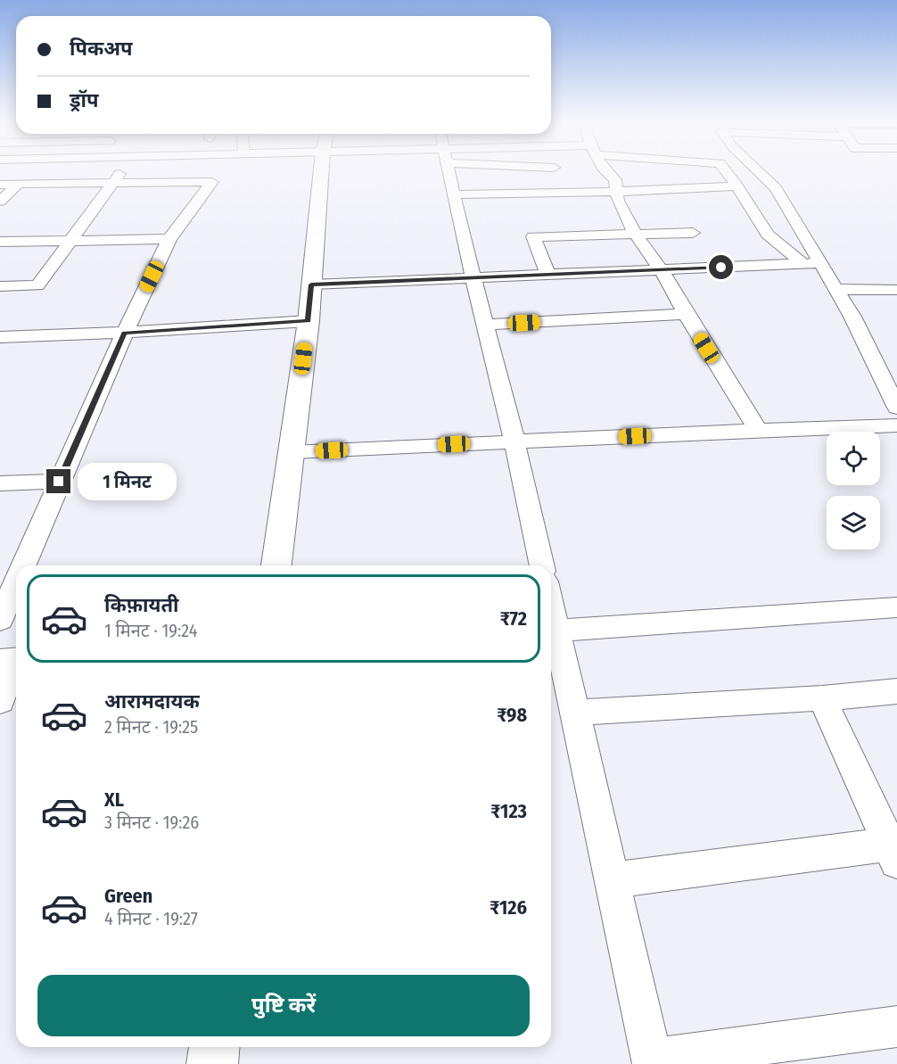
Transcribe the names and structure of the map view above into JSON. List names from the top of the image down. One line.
{"page":{"banner":["पिकअप","ड्रॉप"],"bubble":"1 मिनट","list":[{"name":"किफ़ायती","note":"1 मिनट · 19:24","value":"₹72"},{"name":"आरामदायक","note":"2 मिनट · 19:25","value":"₹98"},{"name":"XL","note":"3 मिनट · 19:26","value":"₹123"},{"name":"Green","note":"4 मिनट · 19:27","value":"₹126"}],"buttons":"पुष्टि करें"}}
